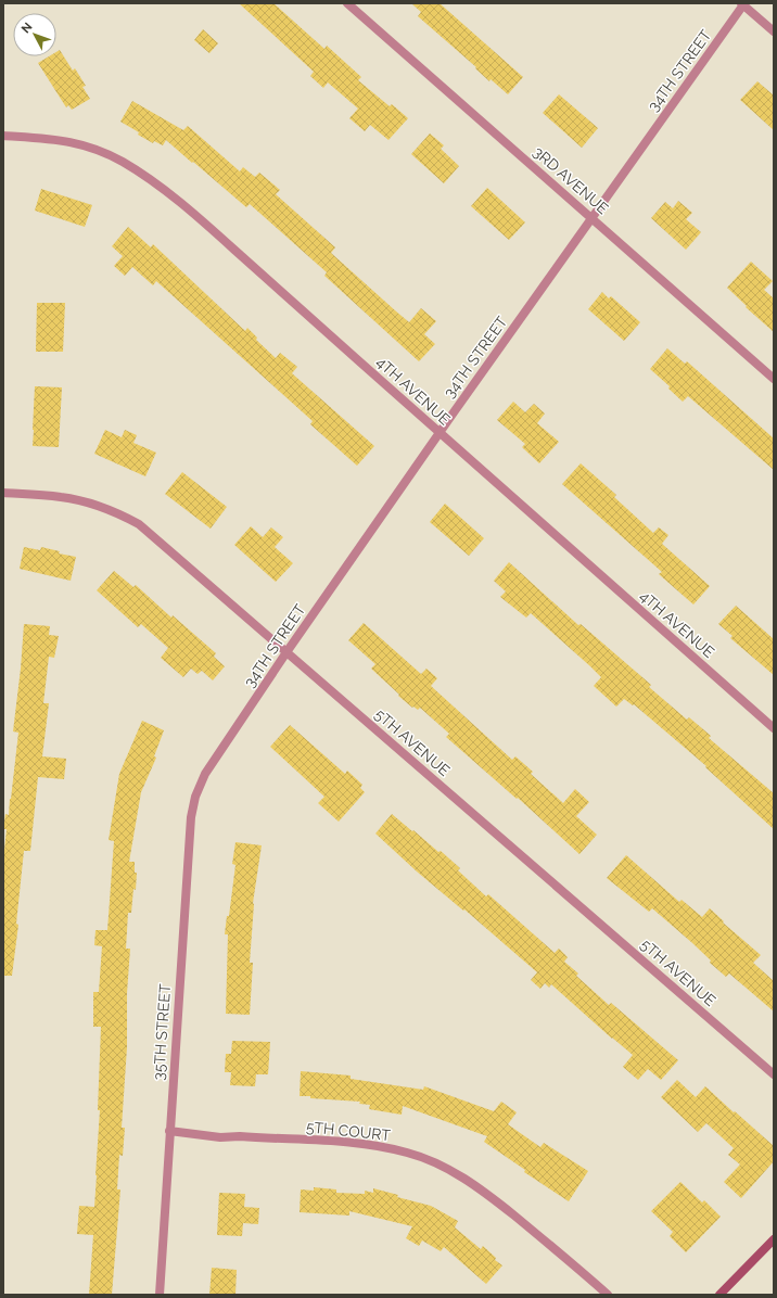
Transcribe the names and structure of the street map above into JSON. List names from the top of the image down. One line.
{"streets":{"street":["34TH STREET","3RD AVENUE","4TH AVENUE","5TH AVENUE","35TH STREET","5TH COURT"]},"crossings":[["34TH STREET","3RD AVENUE"],["34TH STREET","4TH AVENUE"],["34TH STREET","5TH AVENUE"],["34TH STREET","35TH STREET"],["35TH STREET","5TH COURT"]],"north":"top left"}
